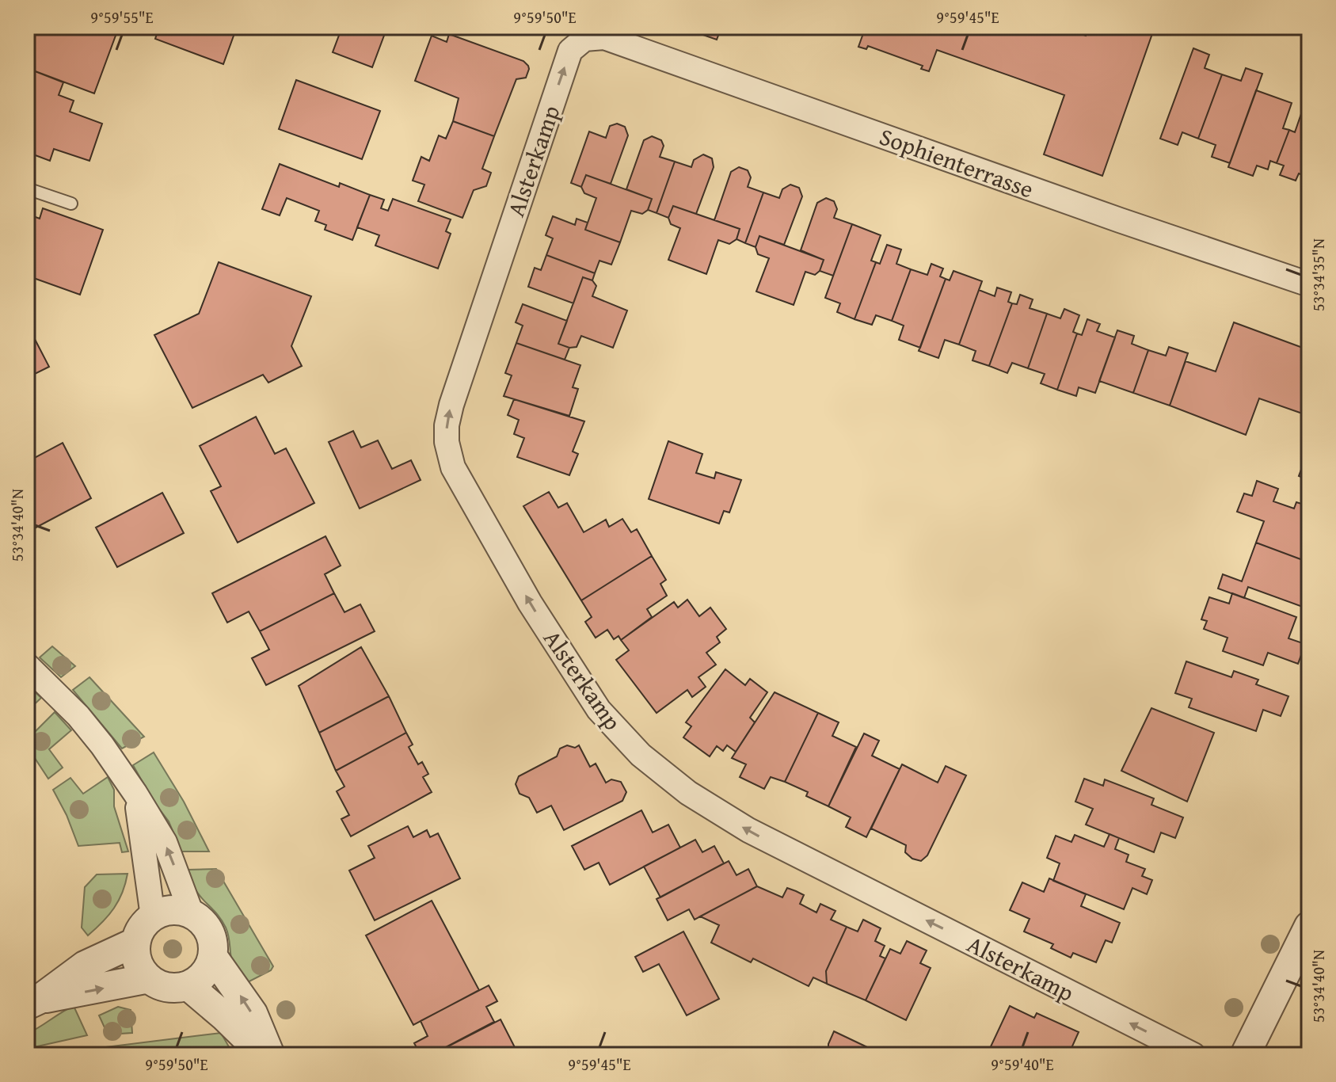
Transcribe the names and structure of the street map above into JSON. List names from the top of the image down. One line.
{"streets":{"street":["Alsterkamp","Sophienterrasse"]},"crossings":[["Alsterkamp","Sophienterrasse"]],"one_way":["Alsterkamp"],"coordinates":["9°59'55\"E","9°59'50\"E","9°59'45\"E","53°34'35\"N","53°34'40\"N","9°59'40\"E"]}
